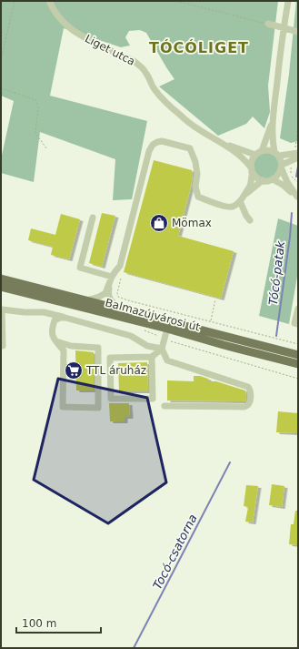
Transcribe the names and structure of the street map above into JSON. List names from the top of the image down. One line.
{"streets":{"main road":["Balmazújvárosi út"],"street":["Liget utca"]},"districts":["TÓCÓLIGET"],"water":["Tócó-patak","Tocó-csatorna"],"places":{"shop":["Mömax"],"supermarket":["TTL áruház"]},"scale_bar":"100 m"}
